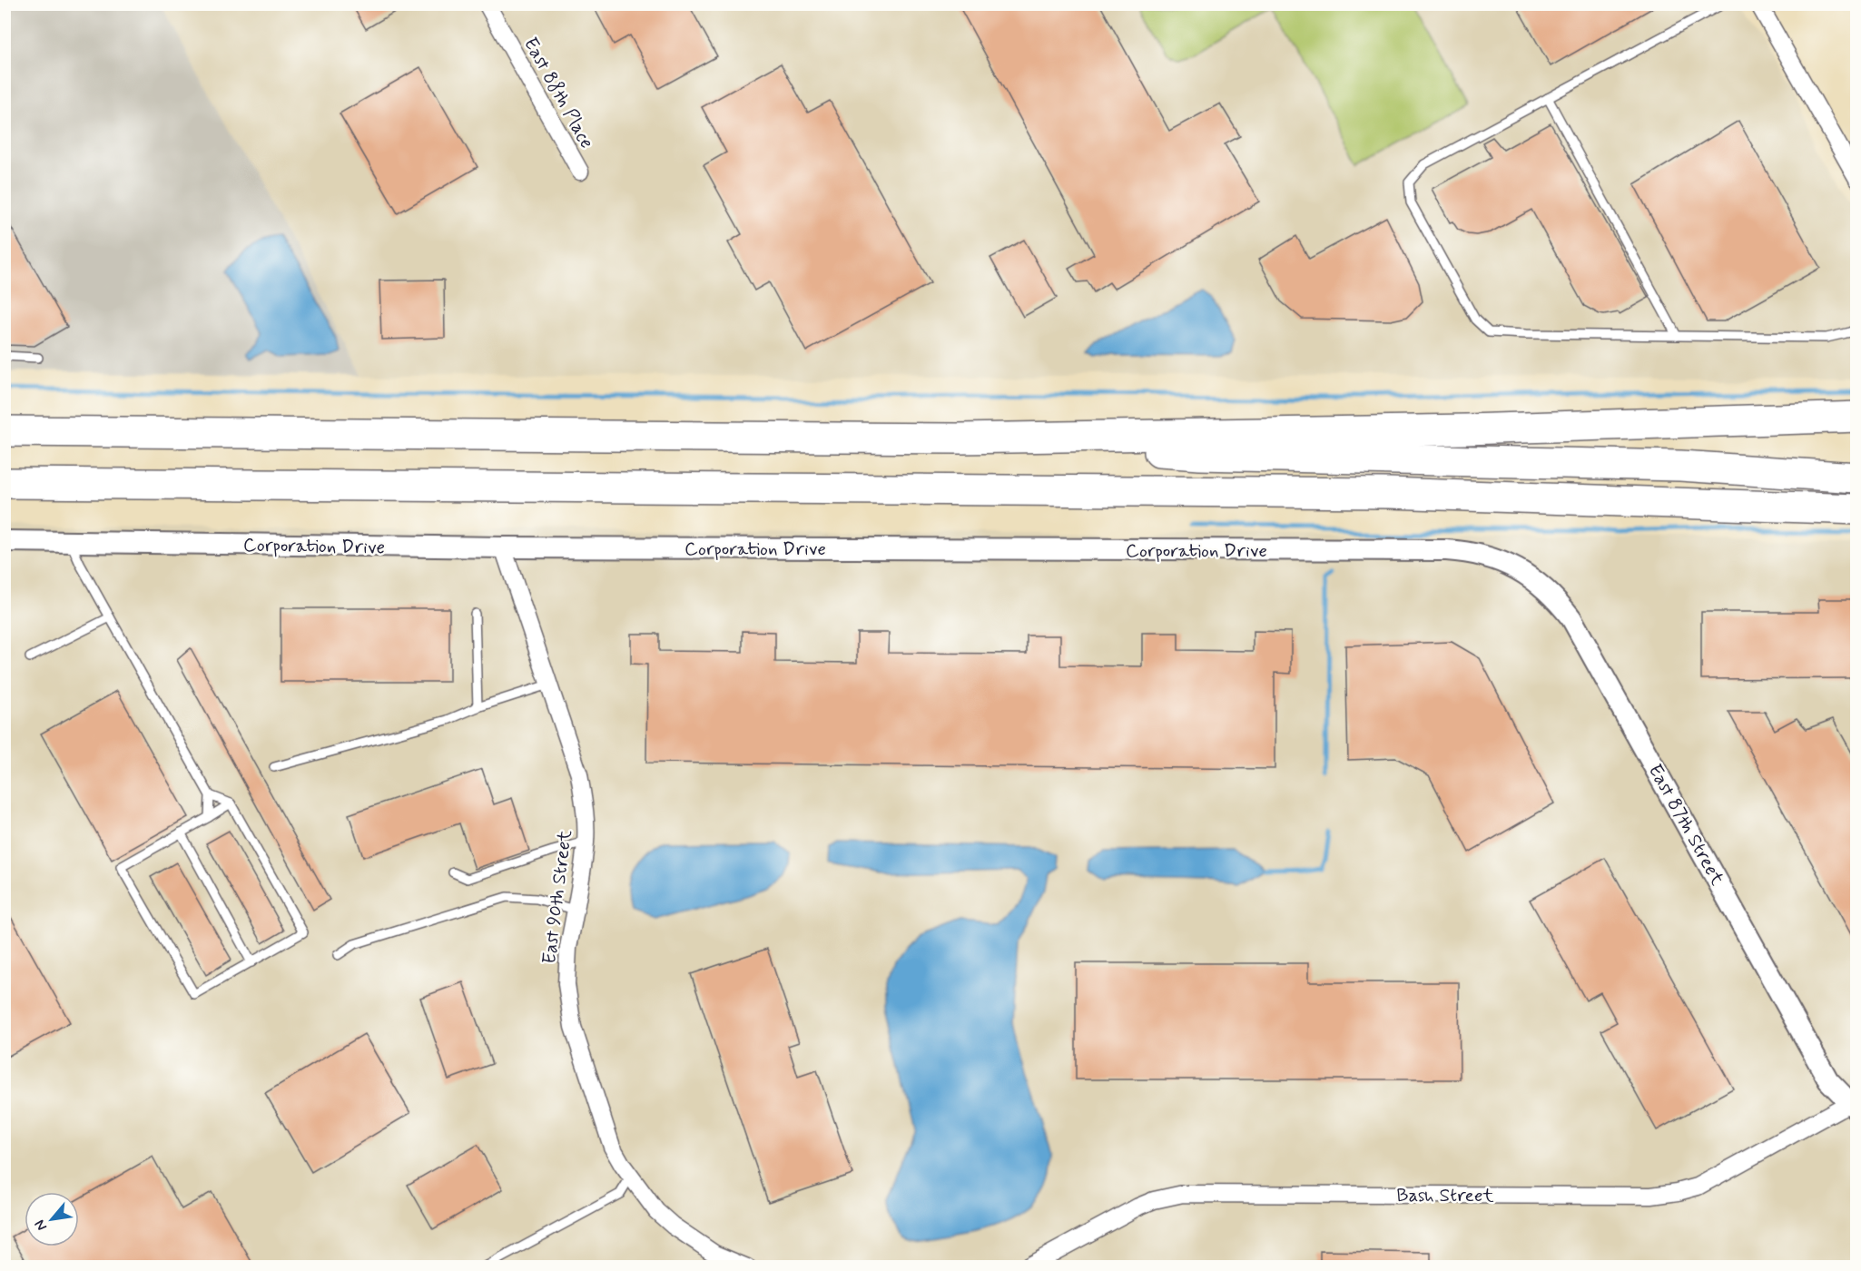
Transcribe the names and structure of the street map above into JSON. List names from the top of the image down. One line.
{"streets":{"street":["East 88th Place","Corporation Drive","East 87th Street","East 90th Street","Bash Street"]},"crossings":[["Corporation Drive","East 87th Street"],["Corporation Drive","East 90th Street"],["East 87th Street","Bash Street"]],"north":"bottom left"}
